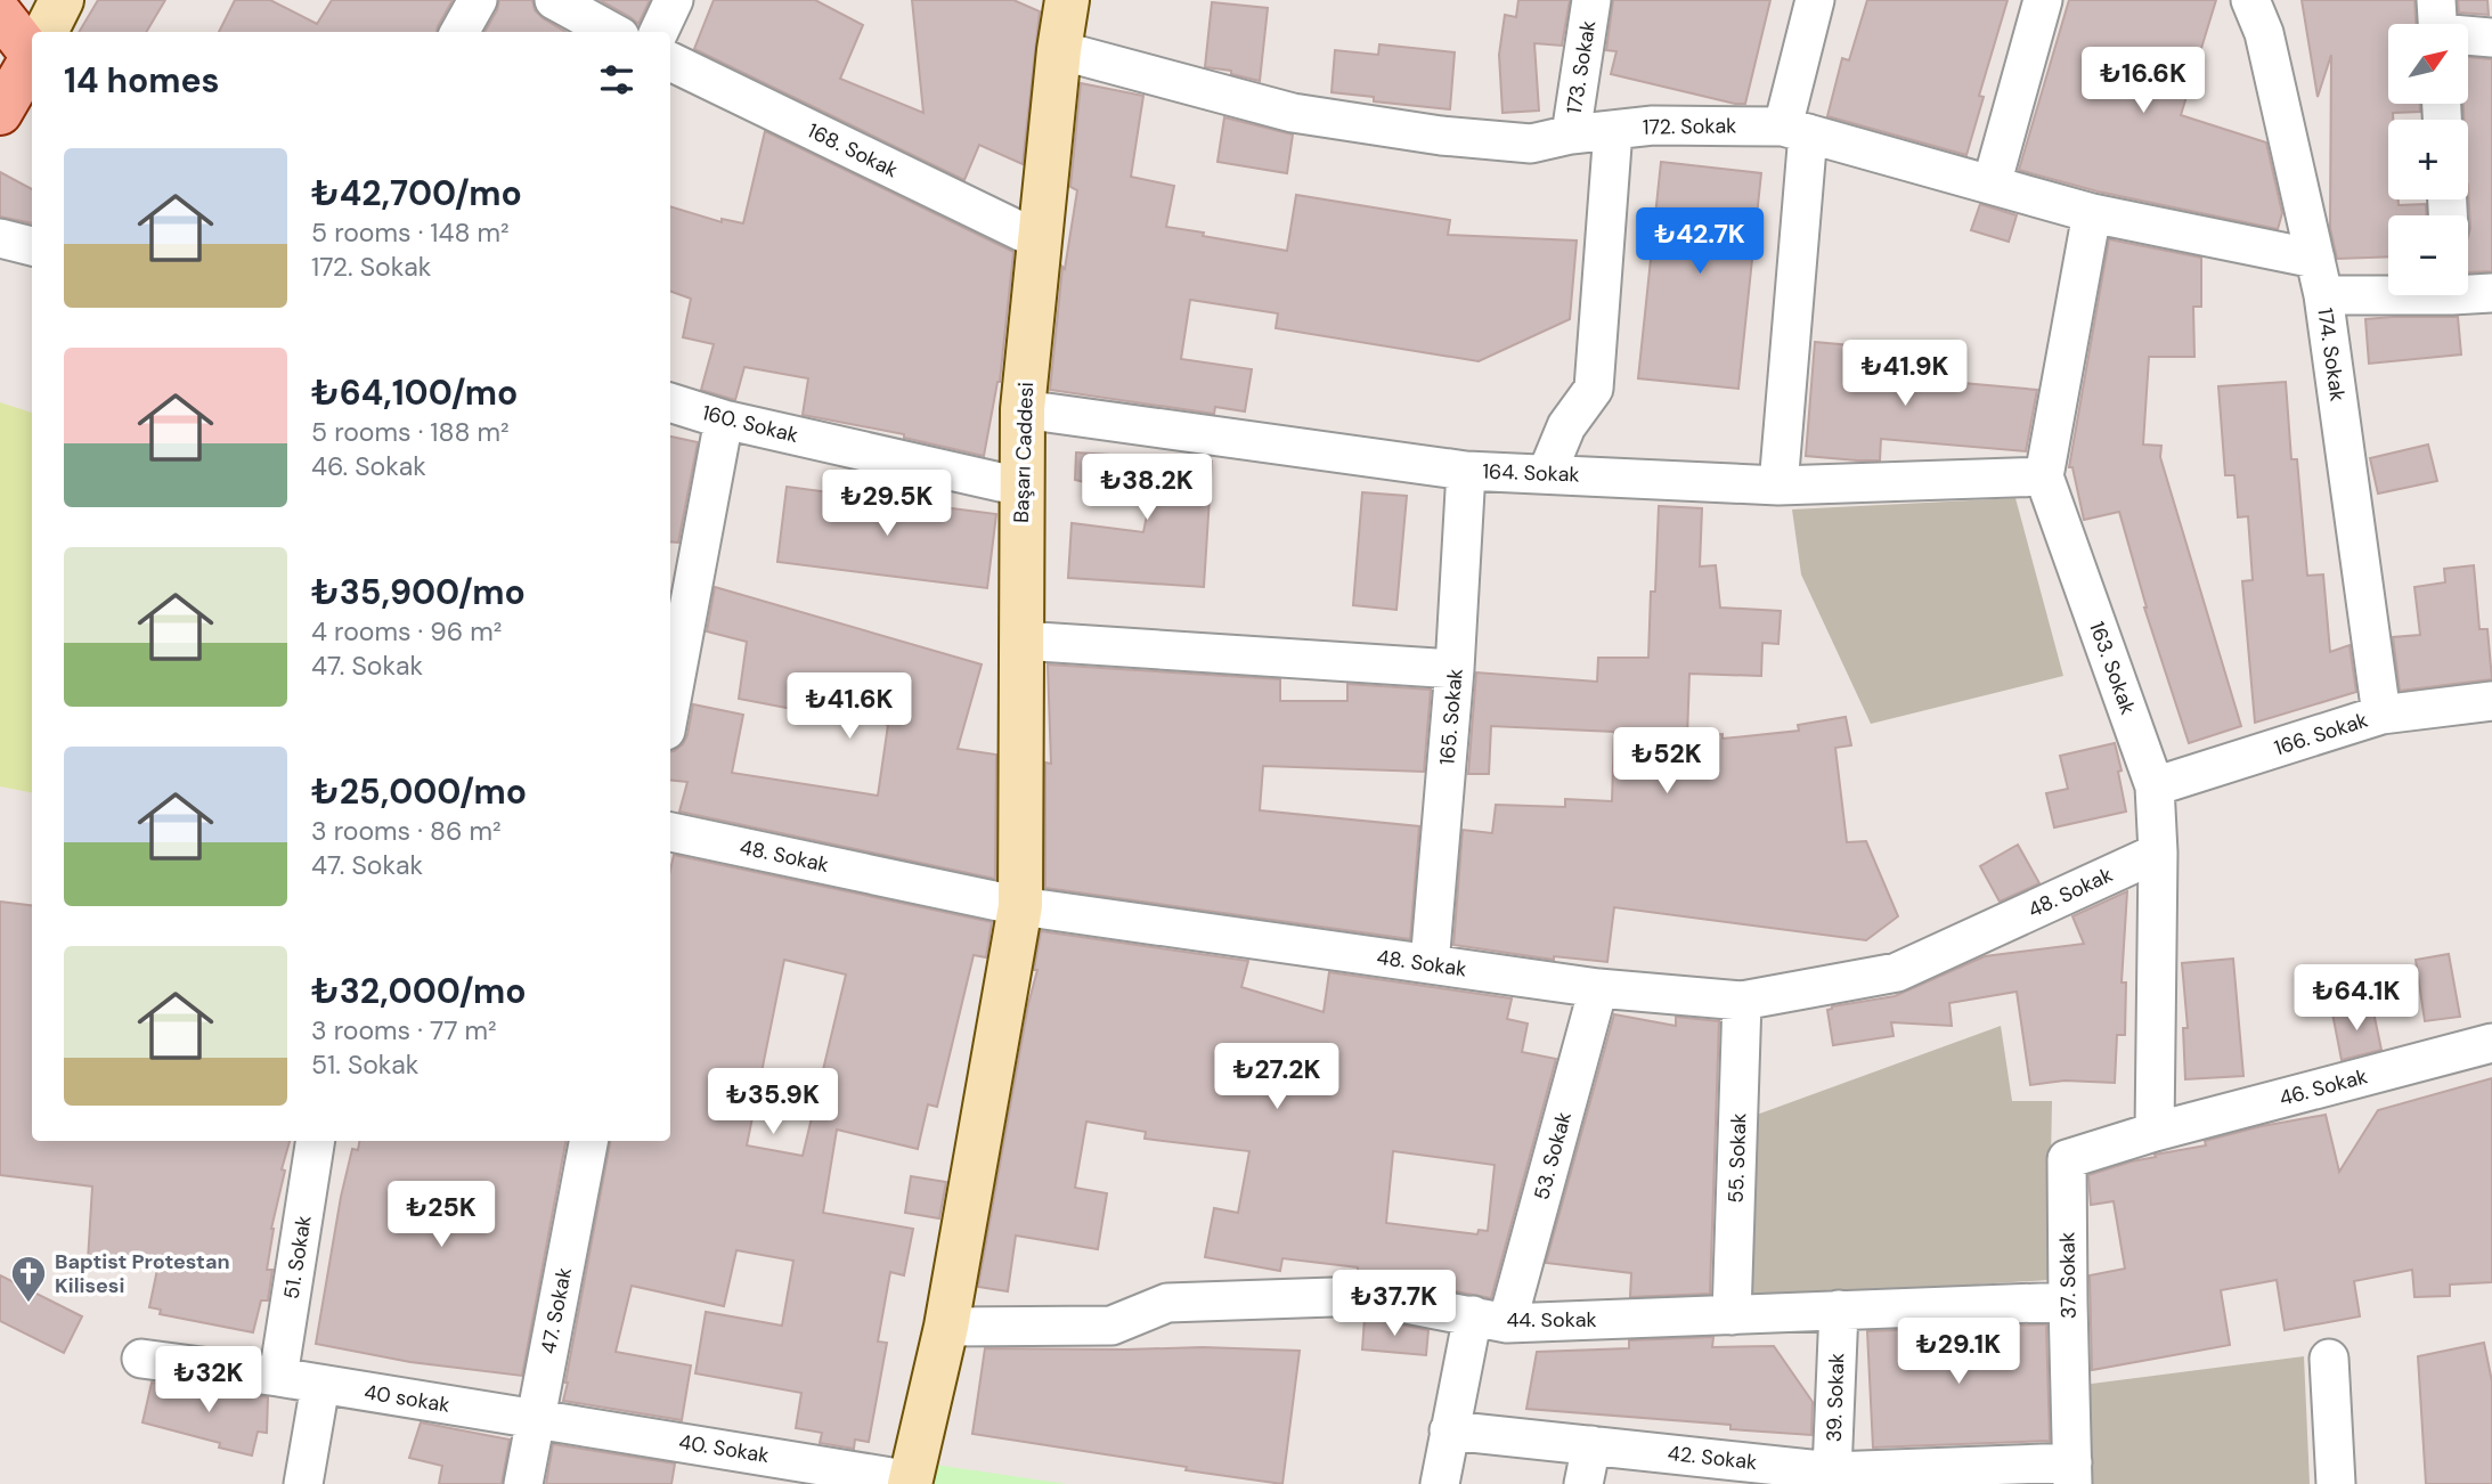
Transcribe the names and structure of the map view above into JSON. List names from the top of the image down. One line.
{"streets":{"street":["173. Sokak","172. Sokak","168. Sokak","174. Sokak","160. Sokak","Başarı Caddesi","164. Sokak","163. Sokak","165. Sokak","166. Sokak","48. Sokak","46. Sokak","53. Sokak","55. Sokak","51. Sokak","37. Sokak","47. Sokak","44. Sokak","39. Sokak","40 sokak","40. Sokak","42. Sokak"]},"crossings":[["173. Sokak","172. Sokak"],["172. Sokak","174. Sokak"],["172. Sokak","Başarı Caddesi"],["172. Sokak","163. Sokak"],["168. Sokak","Başarı Caddesi"],["174. Sokak","166. Sokak"],["160. Sokak","Başarı Caddesi"],["Başarı Caddesi","164. Sokak"],["Başarı Caddesi","48. Sokak"],["Başarı Caddesi","44. Sokak"],["Başarı Caddesi","40. Sokak"],["164. Sokak","163. Sokak"],["164. Sokak","165. Sokak"],["163. Sokak","166. Sokak"],["163. Sokak","48. Sokak"],["163. Sokak","46. Sokak"],["163. Sokak","37. Sokak"],["165. Sokak","48. Sokak"],["48. Sokak","53. Sokak"],["48. Sokak","55. Sokak"],["46. Sokak","37. Sokak"],["53. Sokak","44. Sokak"],["53. Sokak","42. Sokak"],["55. Sokak","44. Sokak"],["51. Sokak","40 sokak"],["37. Sokak","44. Sokak"],["37. Sokak","42. Sokak"],["47. Sokak","40 sokak"],["47. Sokak","40. Sokak"],["44. Sokak","39. Sokak"],["39. Sokak","42. Sokak"],["40 sokak","40. Sokak"]],"places":{"church":["Baptist Protestan Kilisesi"]},"north":"top right","page":{"map_buttons":["+","−"],"heading":"14 homes","price":["₺16.6K","₺42.7K","₺41.9K","₺38.2K","₺29.5K","₺41.6K","₺52K","₺64.1K","₺27.2K","₺35.9K","₺25K","₺37.7K","₺29.1K","₺32K"],"list":[{"name":"₺42,700/mo","note":"5 rooms · 148 m² · 172. Sokak"},{"name":"₺64,100/mo","note":"5 rooms · 188 m² · 46. Sokak"},{"name":"₺35,900/mo","note":"4 rooms · 96 m² · 47. Sokak"},{"name":"₺25,000/mo","note":"3 rooms · 86 m² · 47. Sokak"},{"name":"₺32,000/mo","note":"3 rooms · 77 m² · 51. Sokak"}]}}
